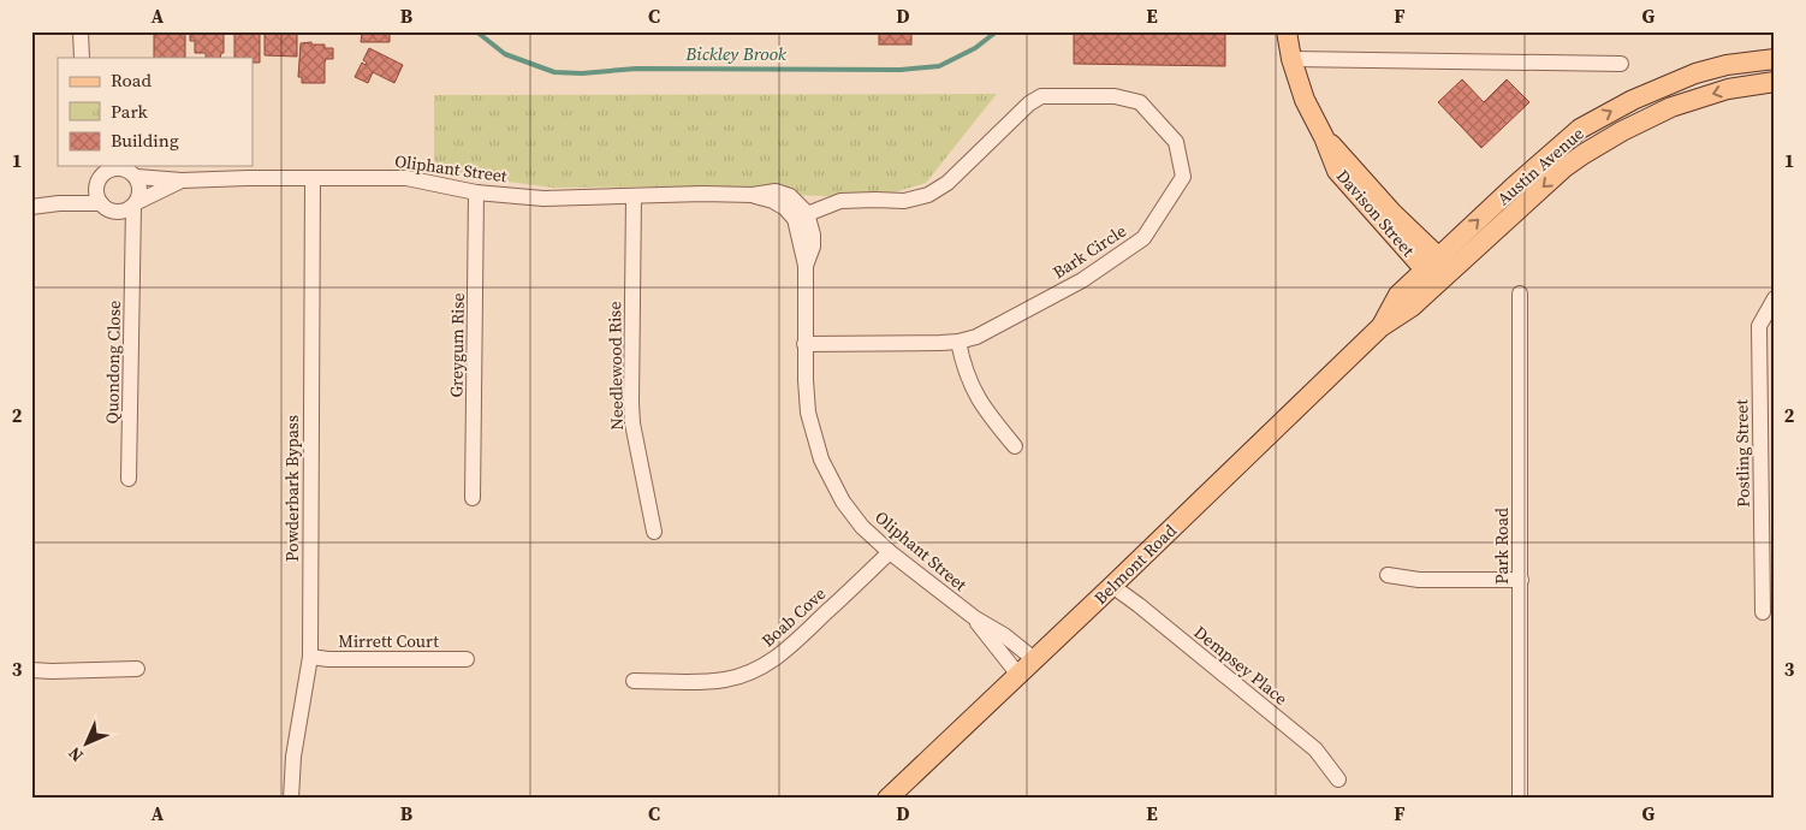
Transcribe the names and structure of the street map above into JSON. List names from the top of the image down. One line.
{"streets":{"main road":["Austin Avenue","Davison Street","Belmont Road"],"street":["Oliphant Street","Bark Circle","Greygum Rise","Quondong Close","Needlewood Rise","Postling Street","Powderbark Bypass","Park Road","Boab Cove","Mirrett Court","Dempsey Place"]},"crossings":[["Austin Avenue","Davison Street"],["Austin Avenue","Belmont Road"],["Oliphant Street","Bark Circle"],["Oliphant Street","Greygum Rise"],["Oliphant Street","Quondong Close"],["Oliphant Street","Needlewood Rise"],["Oliphant Street","Powderbark Bypass"],["Oliphant Street","Belmont Road"],["Oliphant Street","Boab Cove"],["Davison Street","Belmont Road"],["Powderbark Bypass","Mirrett Court"],["Belmont Road","Dempsey Place"]],"water":["Bickley Brook"],"legend":["Road","Park","Building"],"north":"bottom left","grid":{"columns":["A","B","C","D","E","F","G"],"rows":["1","2","3"]}}
